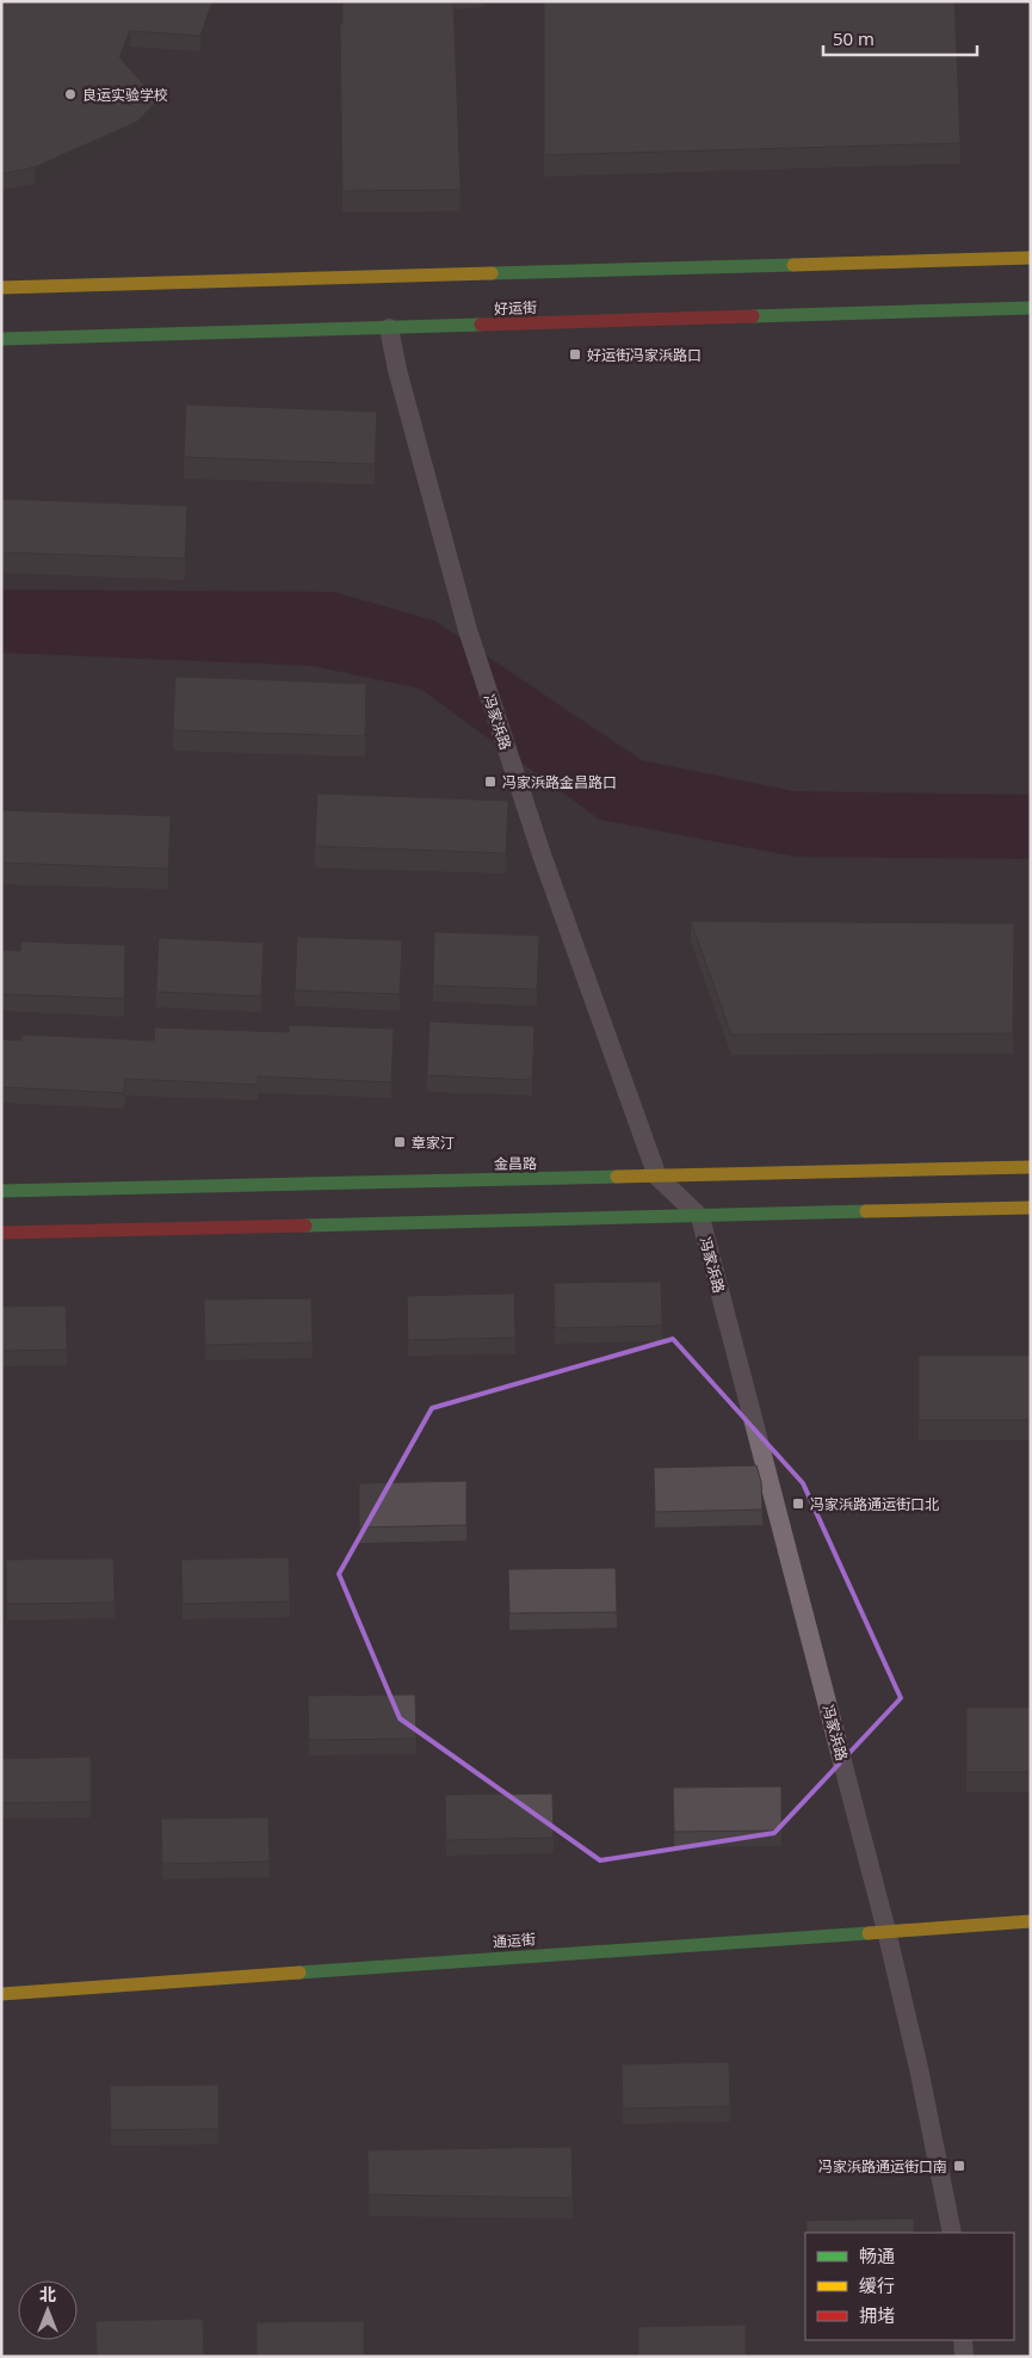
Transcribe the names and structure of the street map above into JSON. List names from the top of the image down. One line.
{"streets":{"street":["好运街","冯家浜路","金昌路","通运街"]},"crossings":[["好运街","冯家浜路"],["冯家浜路","金昌路"],["冯家浜路","通运街"]],"places":{"other":["良运实验学校"],"transit":["好运街冯家浜路口","冯家浜路金昌路口","章家汀","冯家浜路通运街口北","冯家浜路通运街口南"]},"legend":["畅通","缓行","拥堵"],"scale_bar":"50 m","north":"top"}
